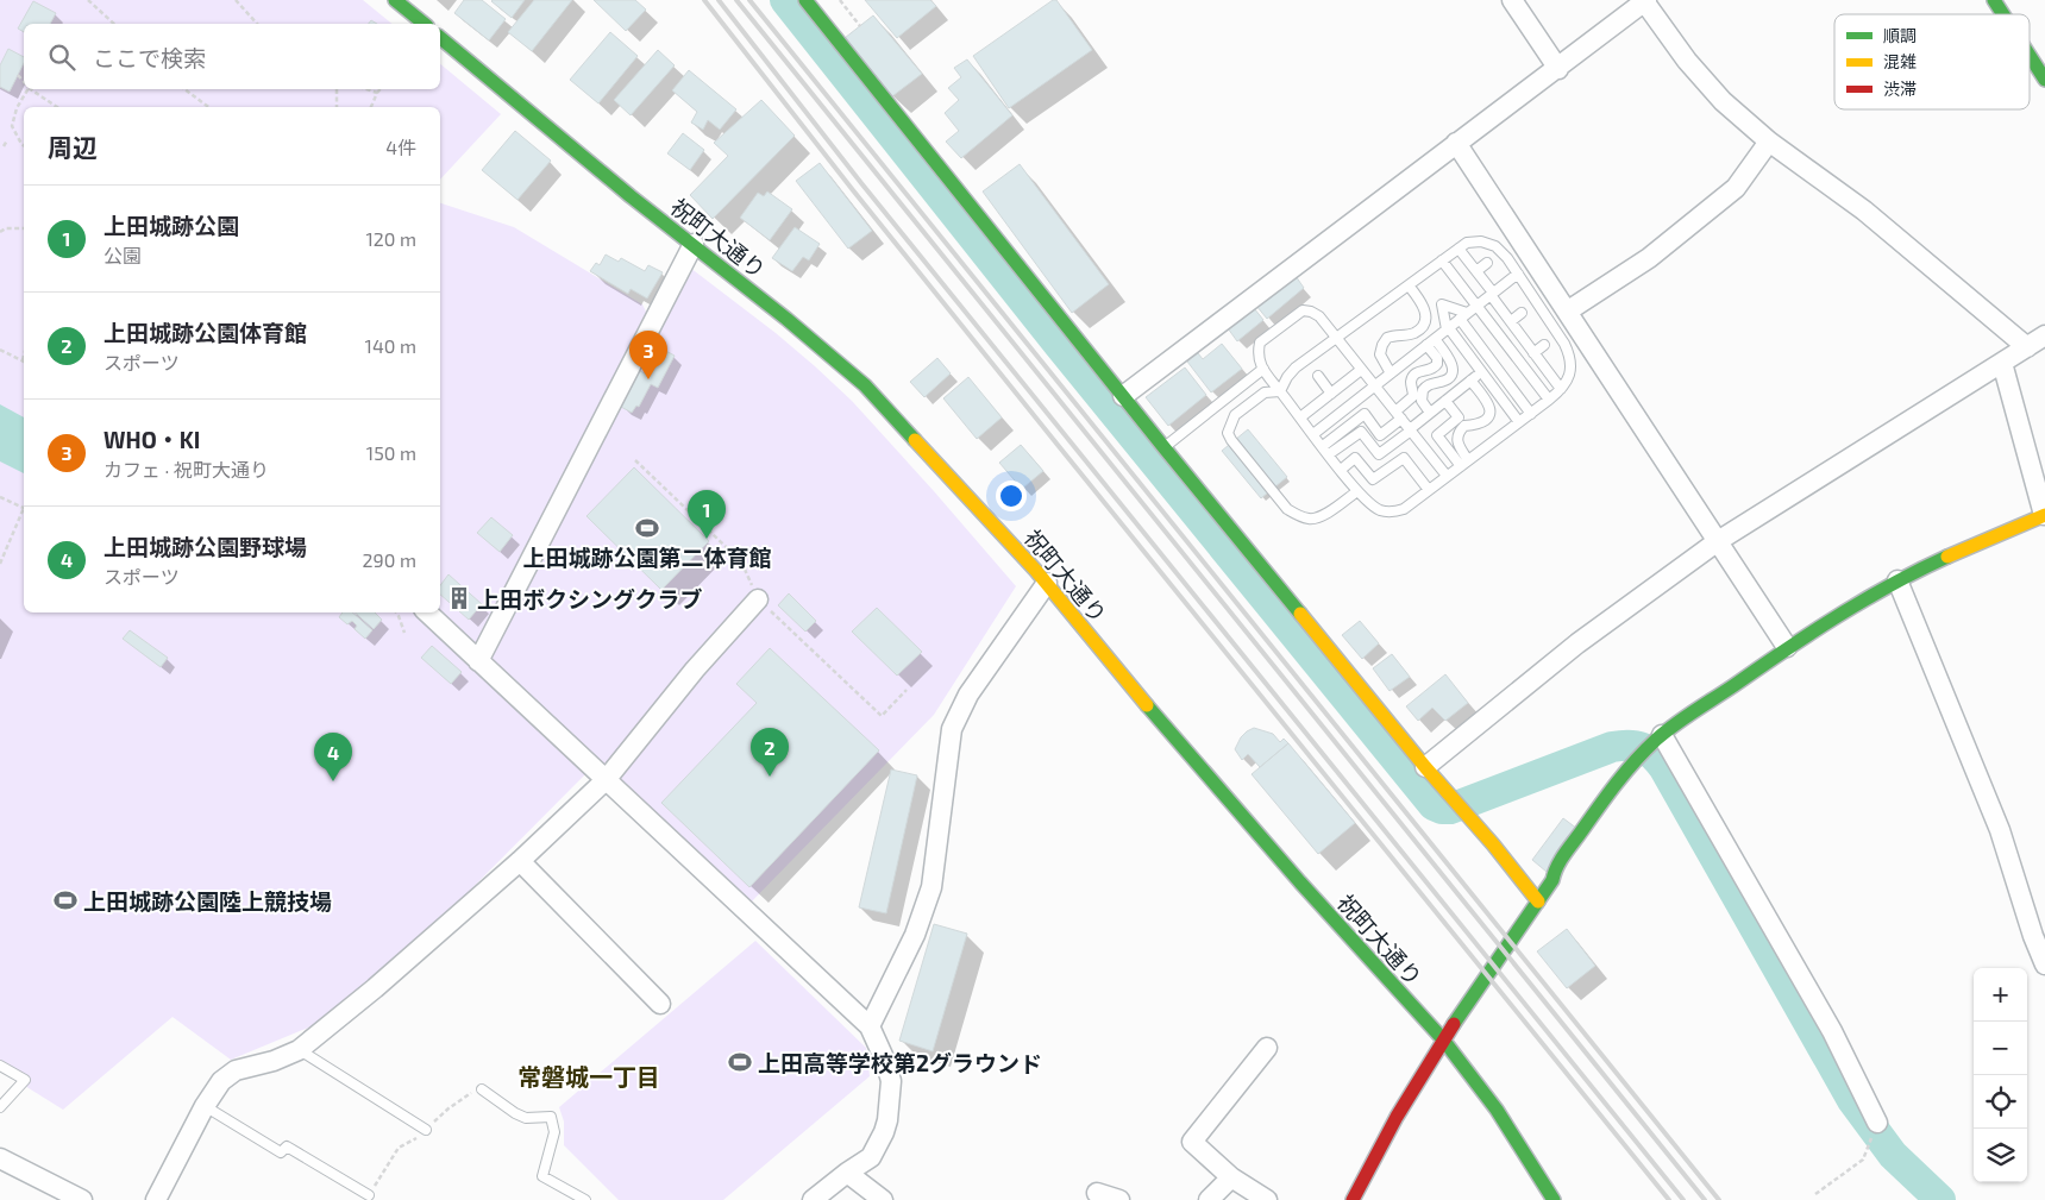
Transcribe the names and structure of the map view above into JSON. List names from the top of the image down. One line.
{"streets":{"street":["祝町大通り"]},"districts":["常磐城一丁目"],"places":{"sports":["上田城跡公園第二体育館","上田城跡公園陸上競技場","上田高等学校第2グラウンド"],"building":["上田ボクシングクラブ"]},"legend":["順調","混雑","渋滞"],"page":{"search":"ここで検索","heading":["周辺","4件"],"list":[{"mark":"1","name":"上田城跡公園","note":"公園","value":"120 m"},{"mark":"2","name":"上田城跡公園体育館","note":"スポーツ","value":"140 m"},{"mark":"3","name":"WHO・KI","note":"カフェ · 祝町大通り","value":"150 m"},{"mark":"4","name":"上田城跡公園野球場","note":"スポーツ","value":"290 m"}],"pins":["3","1","2","4"],"map_buttons":["+","−"]}}
